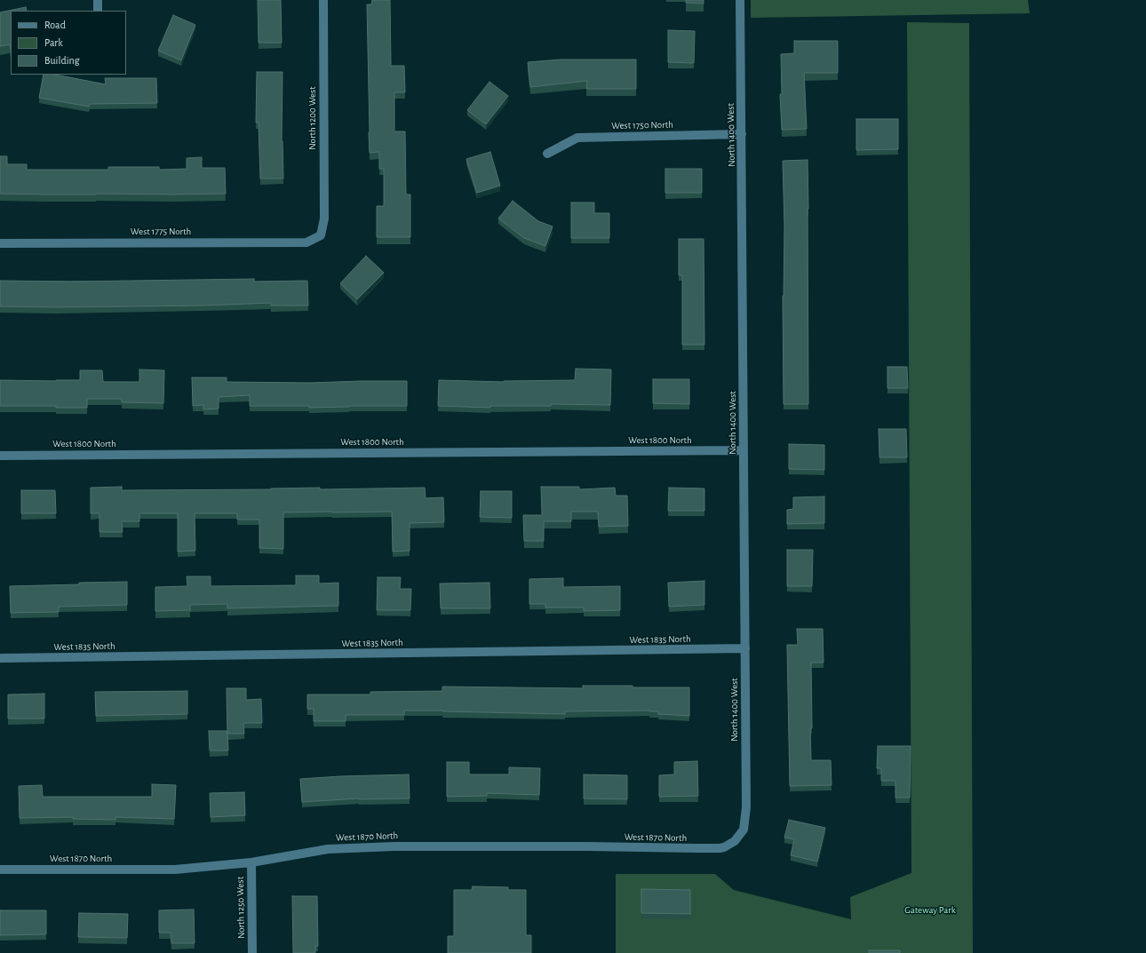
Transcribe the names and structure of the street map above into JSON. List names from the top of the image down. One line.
{"streets":{"street":["North 1200 West","West 1750 North","North 1400 West","West 1775 North","West 1800 North","West 1835 North","West 1870 North","North 1250 West"]},"crossings":[["North 1200 West","West 1775 North"],["West 1750 North","North 1400 West"],["North 1400 West","West 1800 North"],["North 1400 West","West 1835 North"],["North 1400 West","West 1870 North"],["West 1870 North","North 1250 West"]],"parks":["Gateway Park"],"legend":["Road","Park","Building"]}
